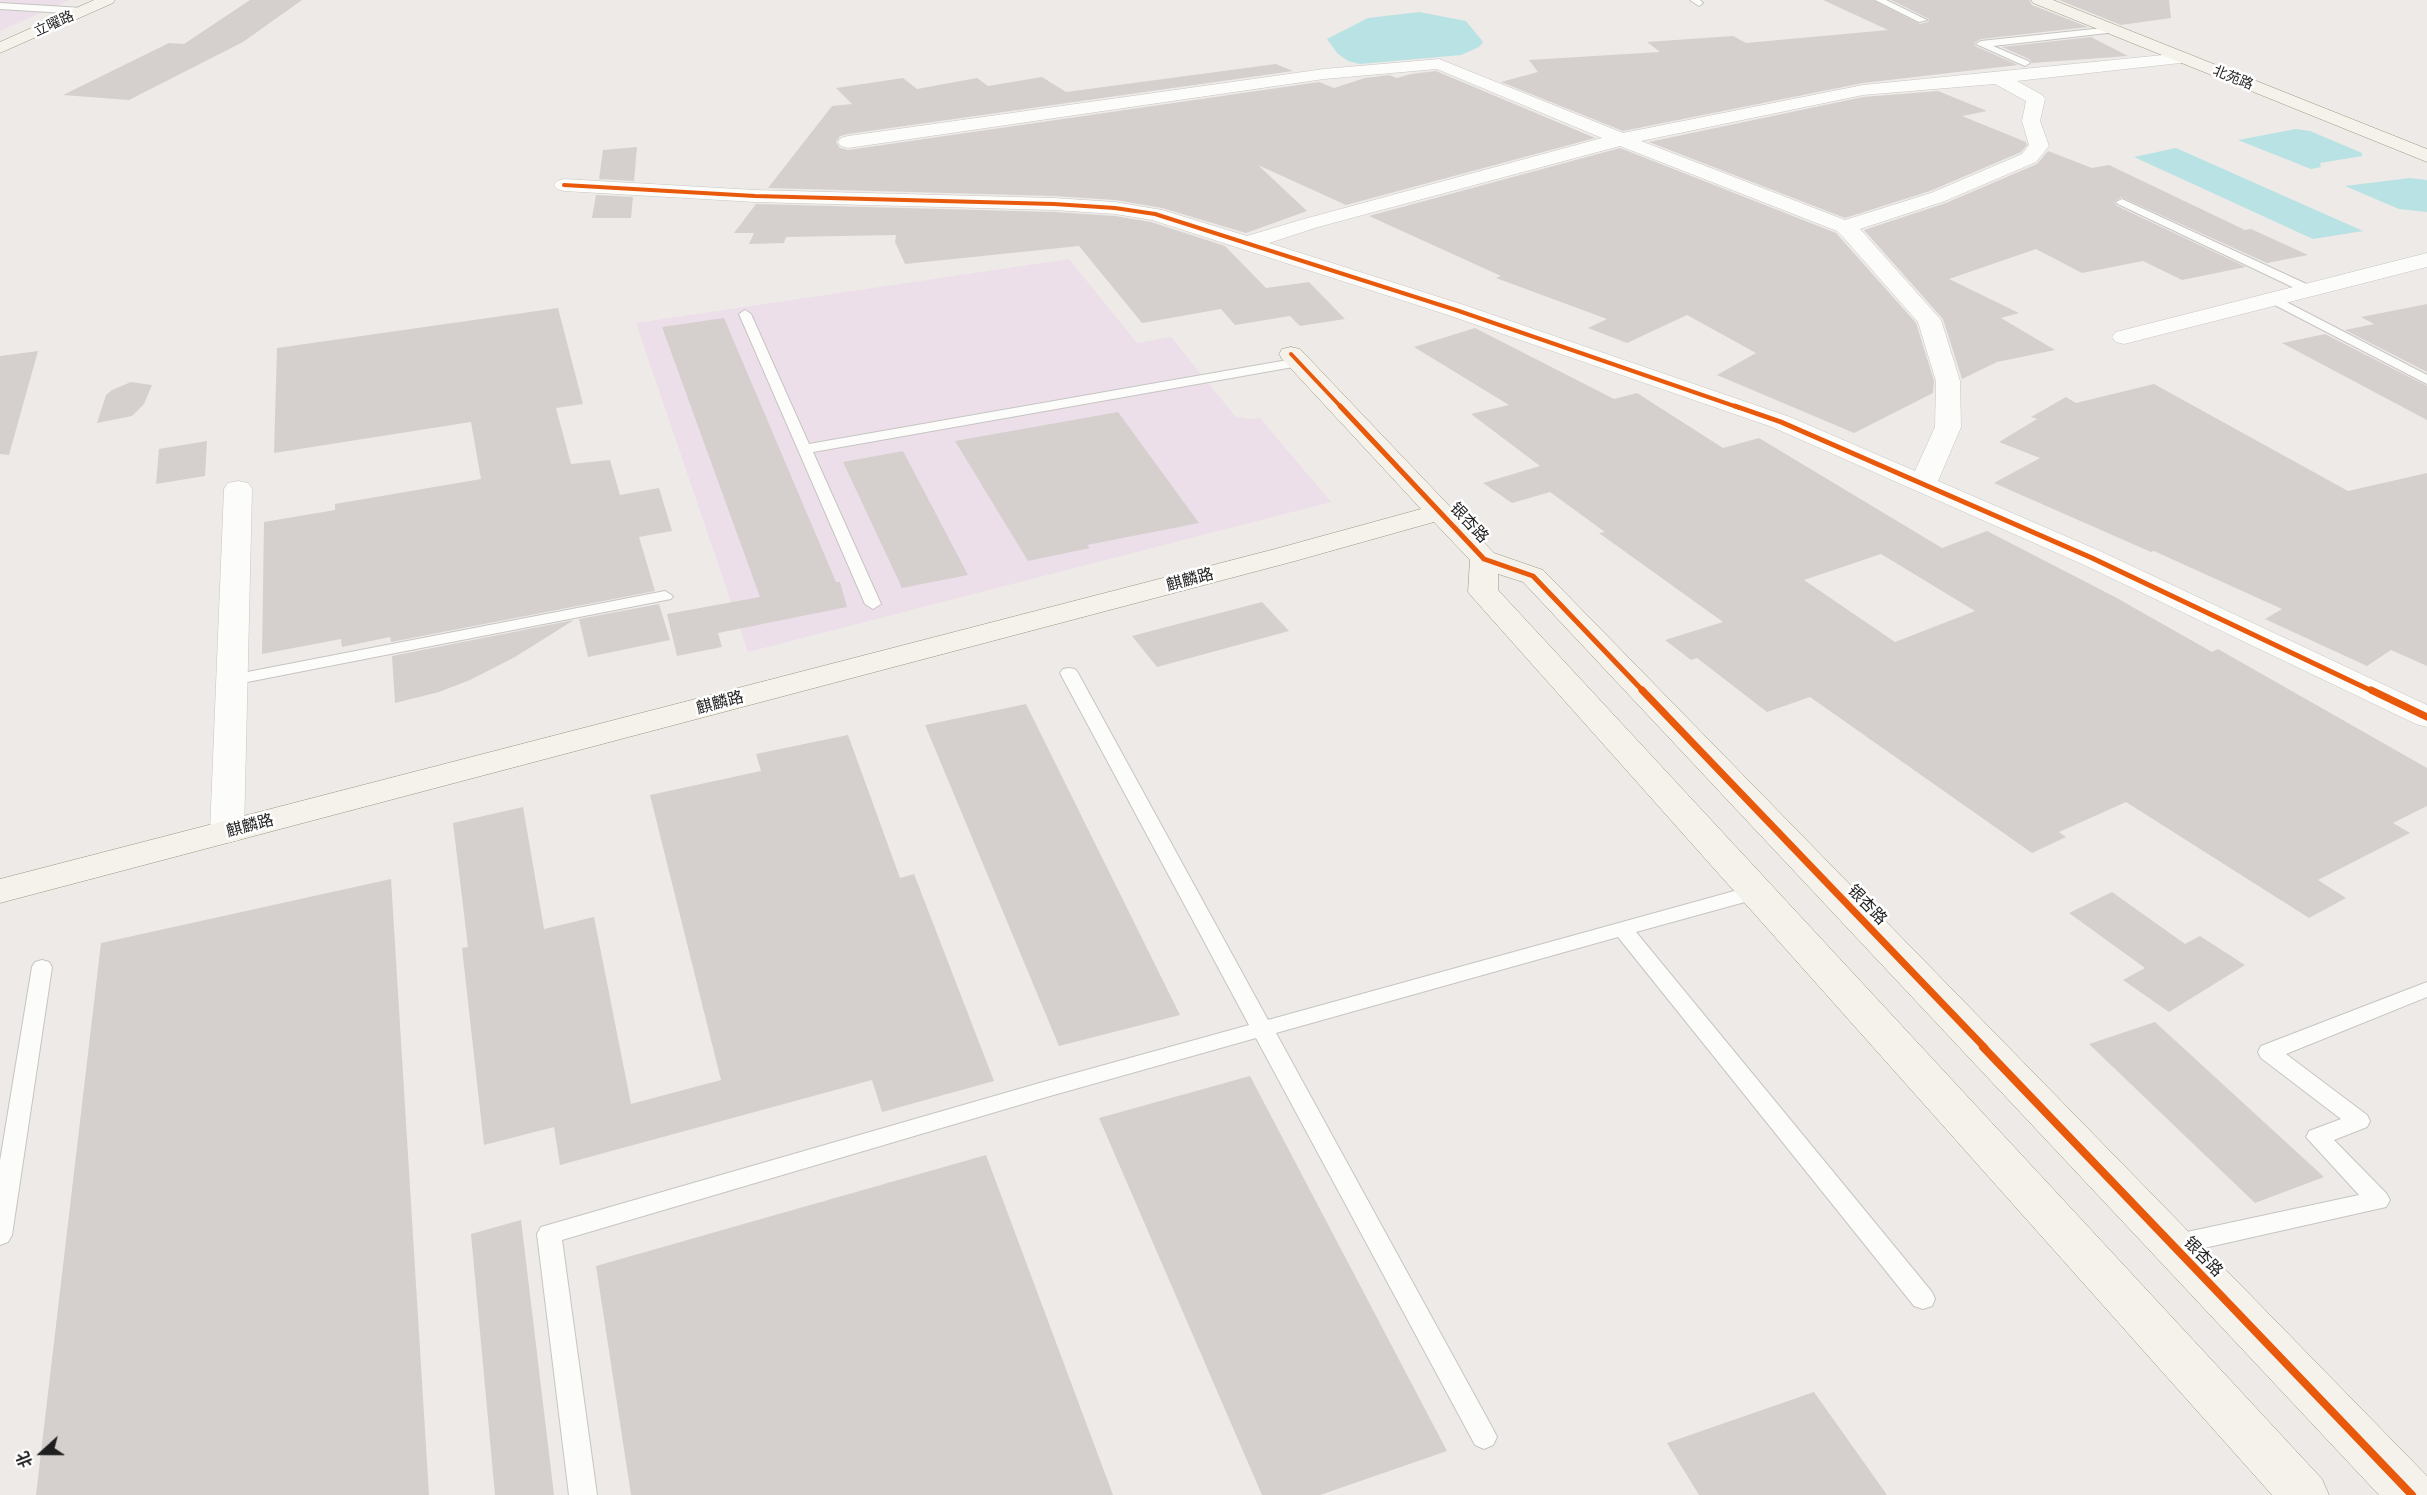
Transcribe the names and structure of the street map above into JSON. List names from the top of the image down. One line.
{"streets":{"street":["立曜路","北苑路","银杏路","麒麟路"]},"crossings":[["银杏路","麒麟路"]],"north":"left"}
